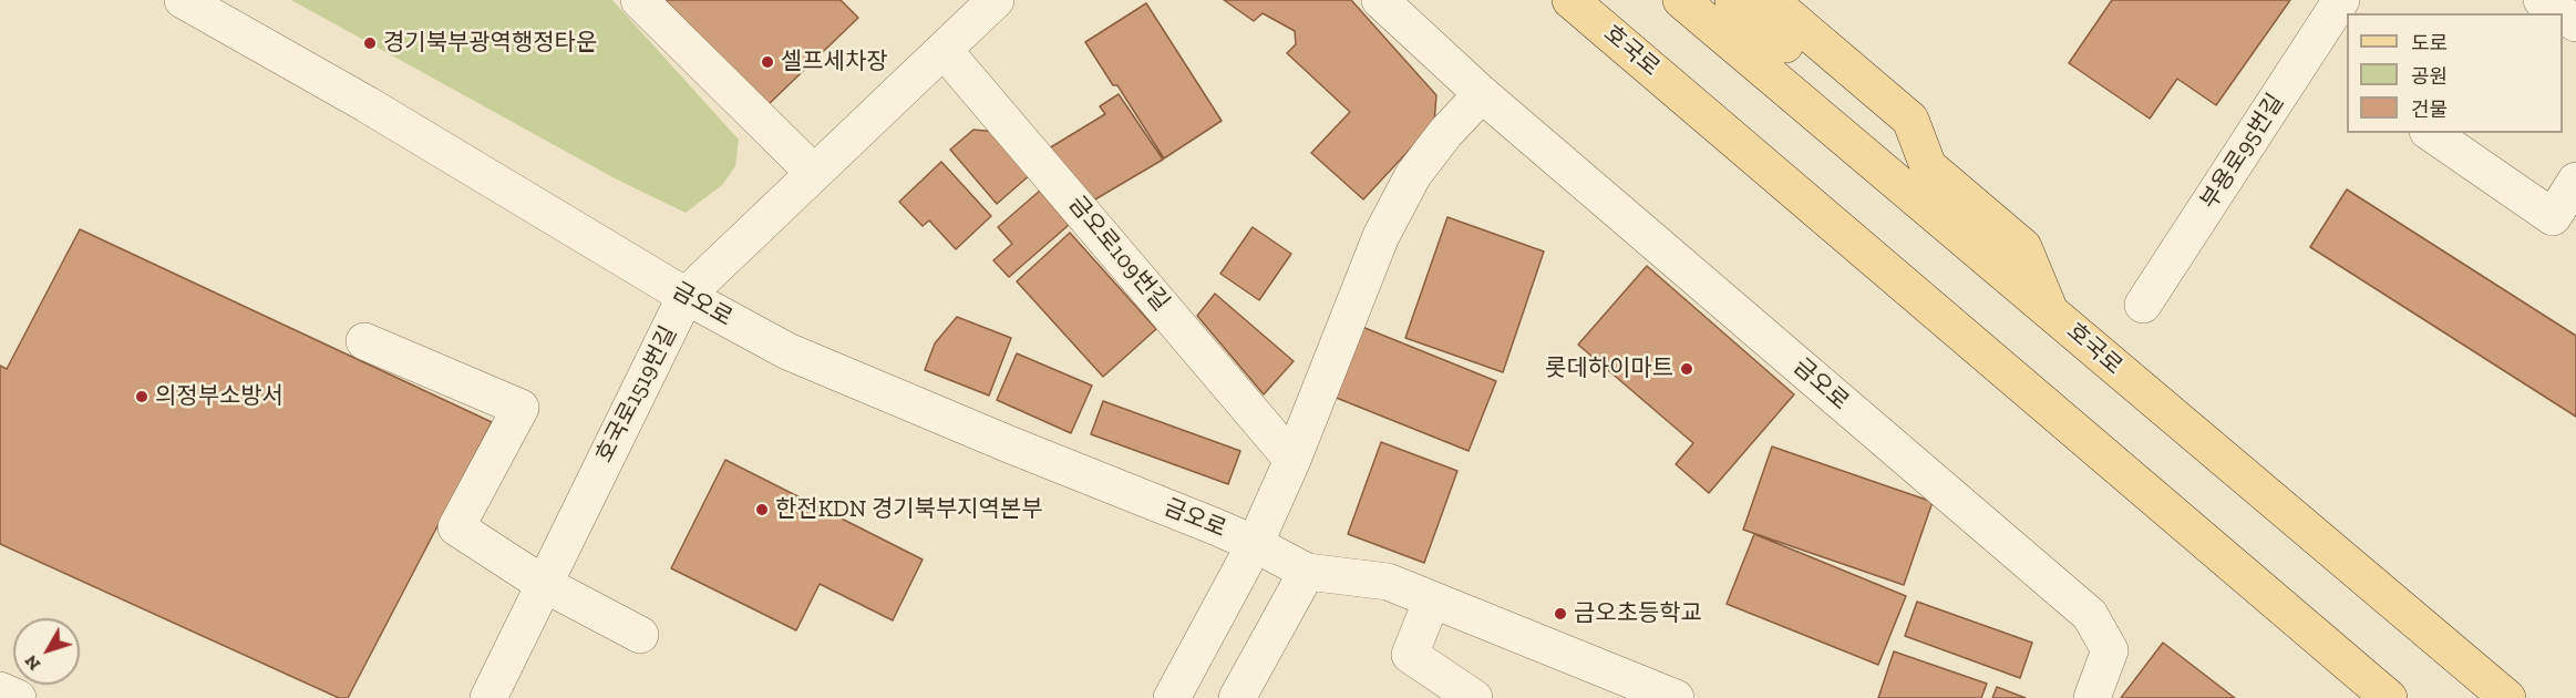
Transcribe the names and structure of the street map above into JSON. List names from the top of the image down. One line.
{"streets":{"main road":["호국로"],"street":["부용로95번길","금오로109번길","금오로","호국로1519번길"]},"crossings":[["금오로109번길","금오로"],["금오로109번길","호국로1519번길"],["금오로","호국로1519번길"]],"places":["경기북부광역행정타운","셀프세차장","롯데하이마트","의정부소방서","한전KDN 경기북부지역본부","금오초등학교"],"legend":["도로","공원","건물"],"north":"bottom left"}
